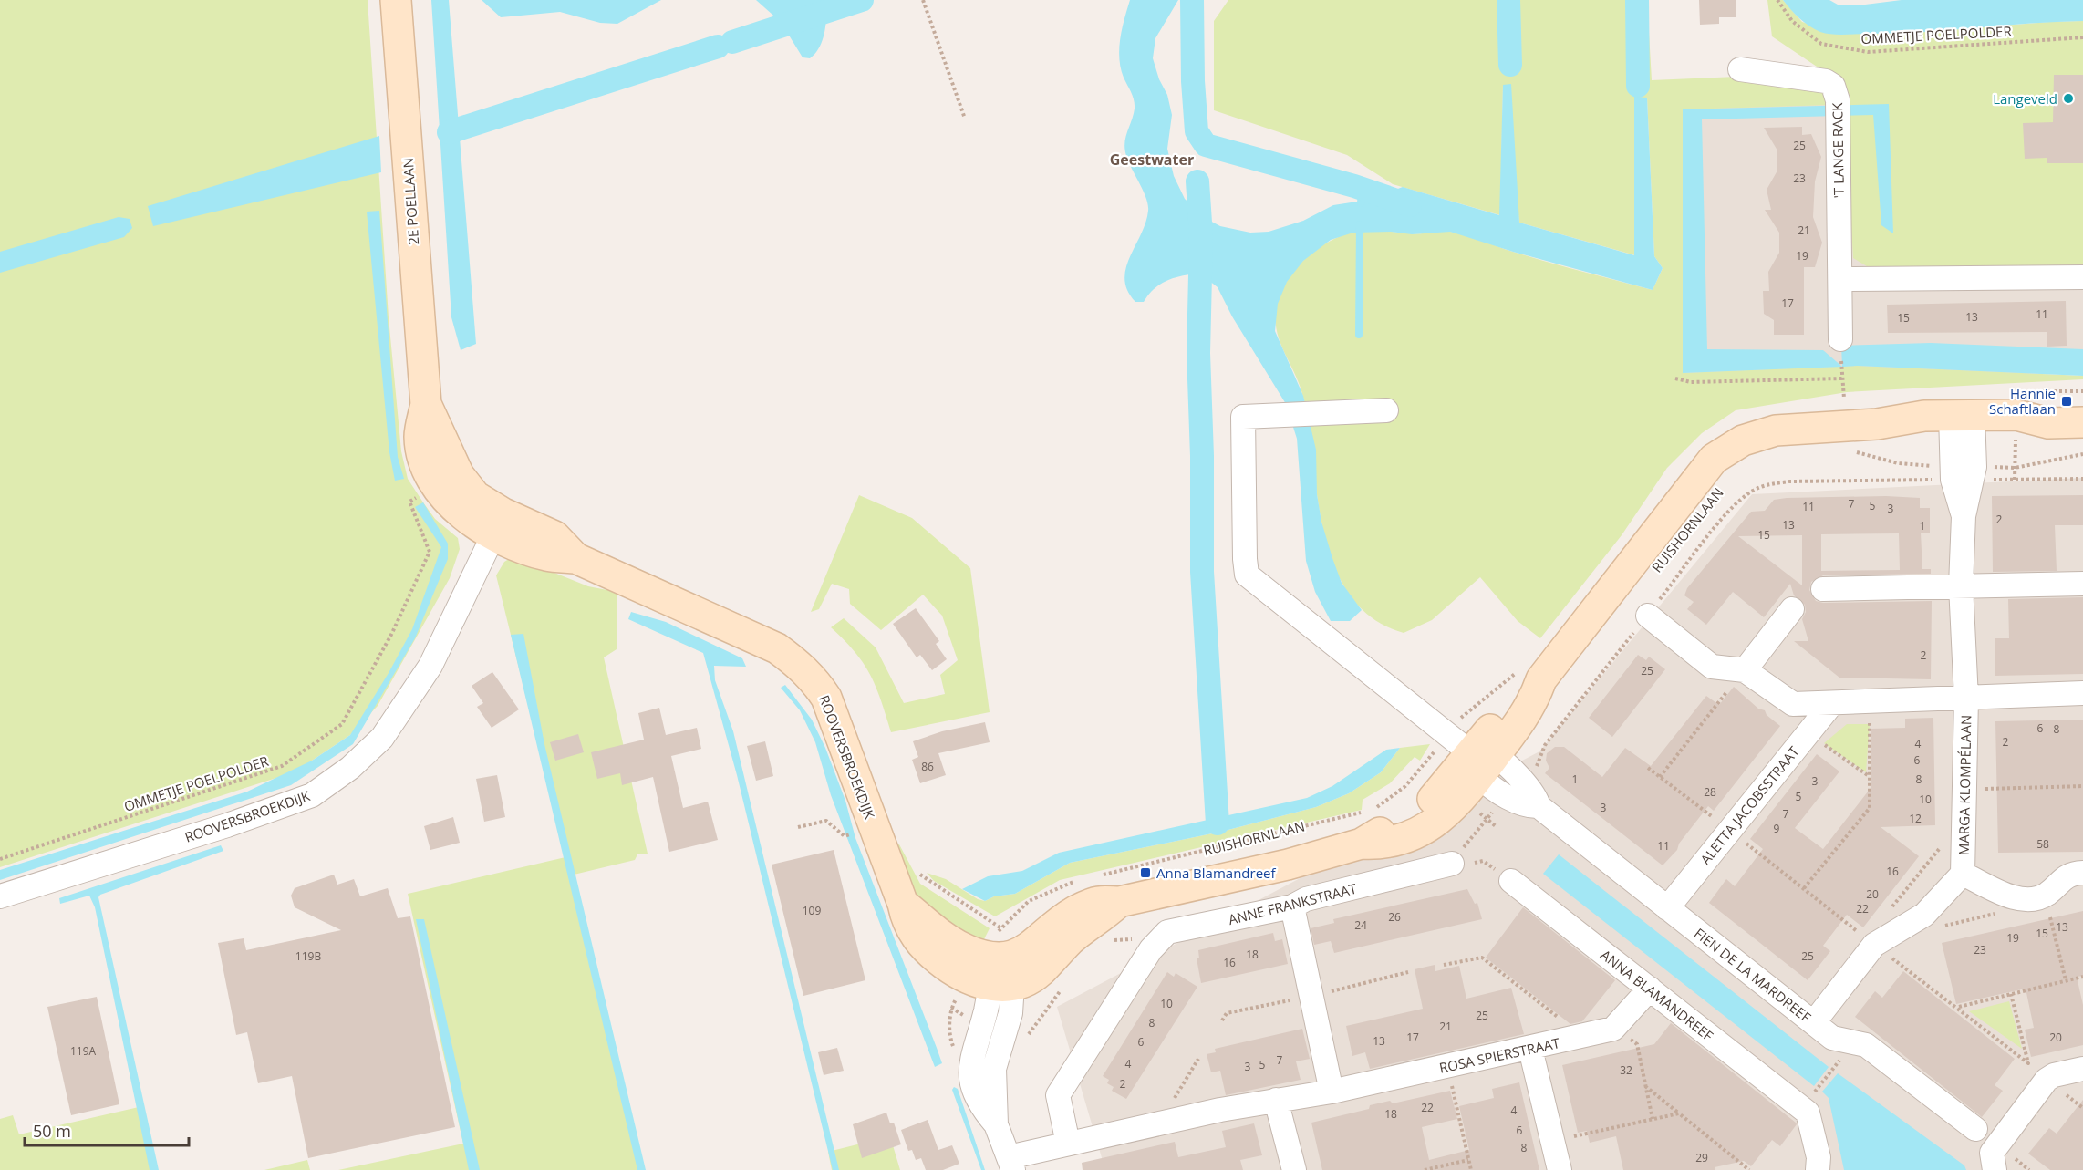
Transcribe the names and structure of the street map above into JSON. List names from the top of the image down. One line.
{"streets":{"main road":["2E POELLAAN","RUISHORNLAAN","ROOVERSBROEKDIJK"],"street":["'T LANGE RACK","MARGA KLOMPÉLAAN","ALETTA JACOBSSTRAAT","ANNE FRANKSTRAAT","FIEN DE LA MARDREEF","ANNA BLAMANDREEF","ROSA SPIERSTRAAT"],"path":["OMMETJE POELPOLDER"]},"crossings":[["2E POELLAAN","ROOVERSBROEKDIJK"],["RUISHORNLAAN","ROOVERSBROEKDIJK"],["RUISHORNLAAN","MARGA KLOMPÉLAAN"],["RUISHORNLAAN","FIEN DE LA MARDREEF"],["MARGA KLOMPÉLAAN","FIEN DE LA MARDREEF"],["ALETTA JACOBSSTRAAT","FIEN DE LA MARDREEF"],["ANNE FRANKSTRAAT","ROSA SPIERSTRAAT"]],"districts":["Geestwater"],"places":{"other":["Langeveld"],"transit":["Hannie Schaftlaan","Anna Blamandreef"]},"house_numbers":["25","23","21","19","17","11","13","15","7","5","11","3","2","13","1","15","2","25","6","8","2","4","6","86","1","8","3","28","5","10","3","7","12","9","58","11","16","20","22","109","26","24","13","15","19","23","18","119B","25","16","10","25","8","21","17","20","13","6","119A","7","4","5","3","32","2","22","4","18","6","8","29"],"scale_bar":"50 m"}
